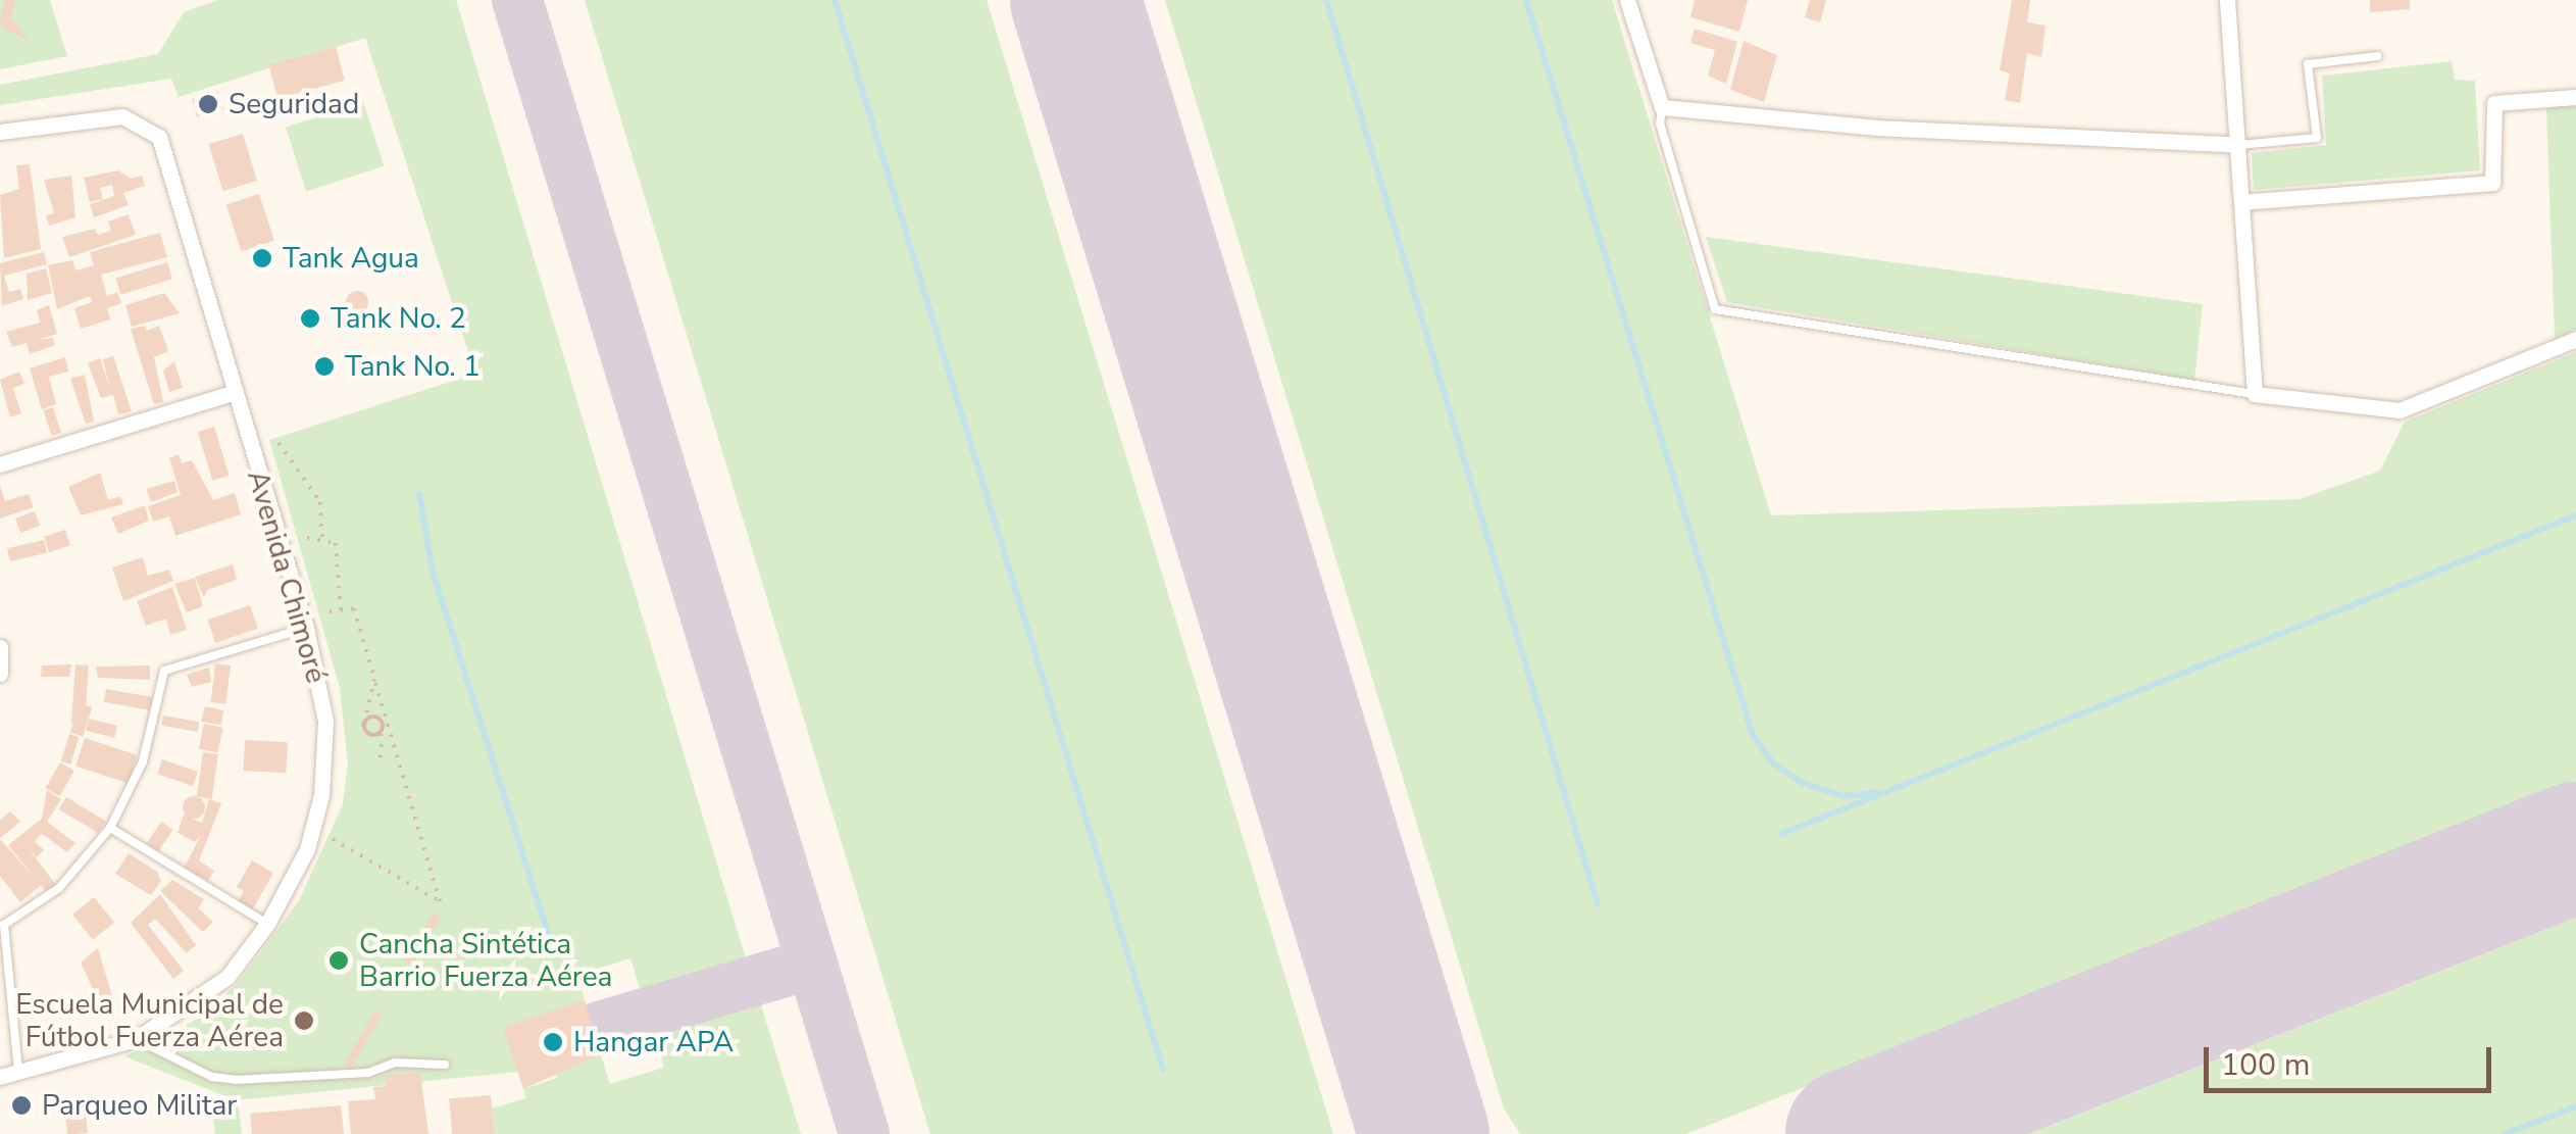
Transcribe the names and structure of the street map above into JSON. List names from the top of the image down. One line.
{"streets":{"street":["Avenida Chimoré"]},"places":["Seguridad","Tank Agua","Tank No. 2","Tank No. 1","Cancha Sintética Barrio Fuerza Aérea","Escuela Municipal de Fútbol Fuerza Aérea","Hangar APA","Parqueo Militar"],"scale_bar":"100 m"}
